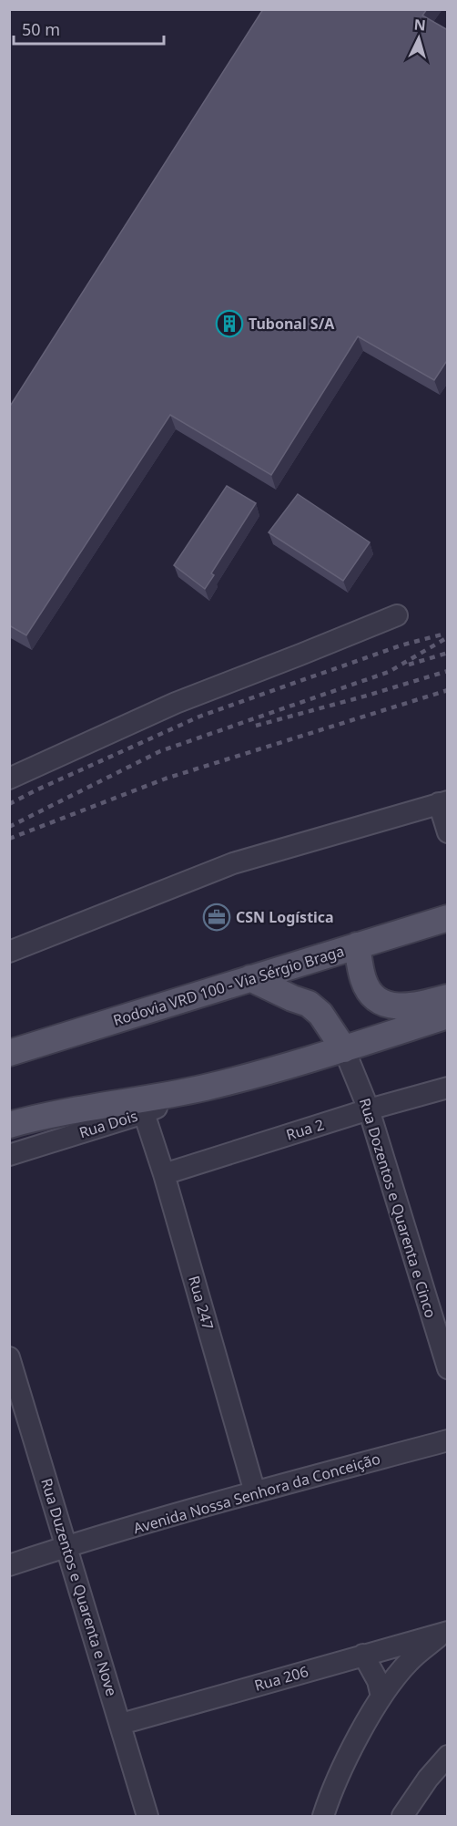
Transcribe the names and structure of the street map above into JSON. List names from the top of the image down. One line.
{"streets":{"main road":["Rodovia VRD 100 - Via Sérgio Braga"],"street":["Rua Dois","Rua 2","Rua Dozentos e Quarenta e Cinco","Rua 247","Avenida Nossa Senhora da Conceição","Rua Duzentos e Quarenta e Nove","Rua 206"]},"crossings":[["Rua Dois","Rua 247"],["Rua 2","Rua Dozentos e Quarenta e Cinco"],["Rua 2","Rua 247"],["Rua 247","Avenida Nossa Senhora da Conceição"],["Avenida Nossa Senhora da Conceição","Rua Duzentos e Quarenta e Nove"],["Rua Duzentos e Quarenta e Nove","Rua 206"]],"places":{"building":["Tubonal S/A"],"office":["CSN Logística"]},"scale_bar":"50 m","north":"top"}
